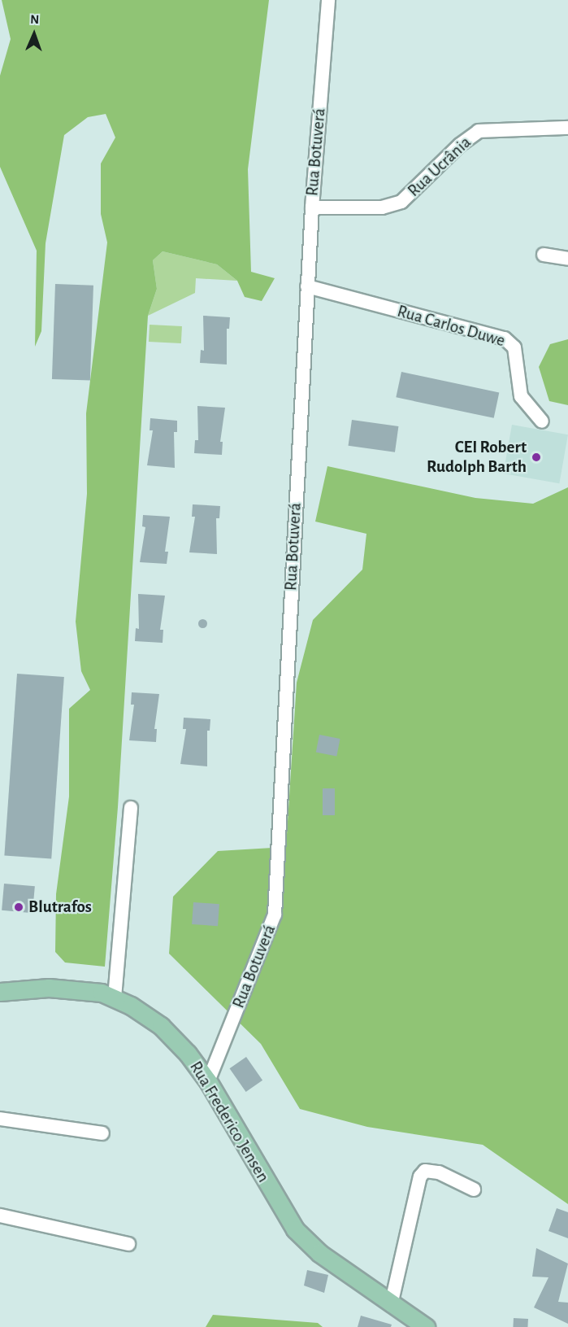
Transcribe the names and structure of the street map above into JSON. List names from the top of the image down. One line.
{"streets":{"main road":["Rua Frederico Jensen"],"street":["Rua Botuverá","Rua Ucrânia","Rua Carlos Duwe"]},"crossings":[["Rua Botuverá","Rua Ucrânia"],["Rua Botuverá","Rua Carlos Duwe"],["Rua Botuverá","Rua Frederico Jensen"]],"places":["CEI Robert Rudolph Barth","Blutrafos"],"north":"top"}
